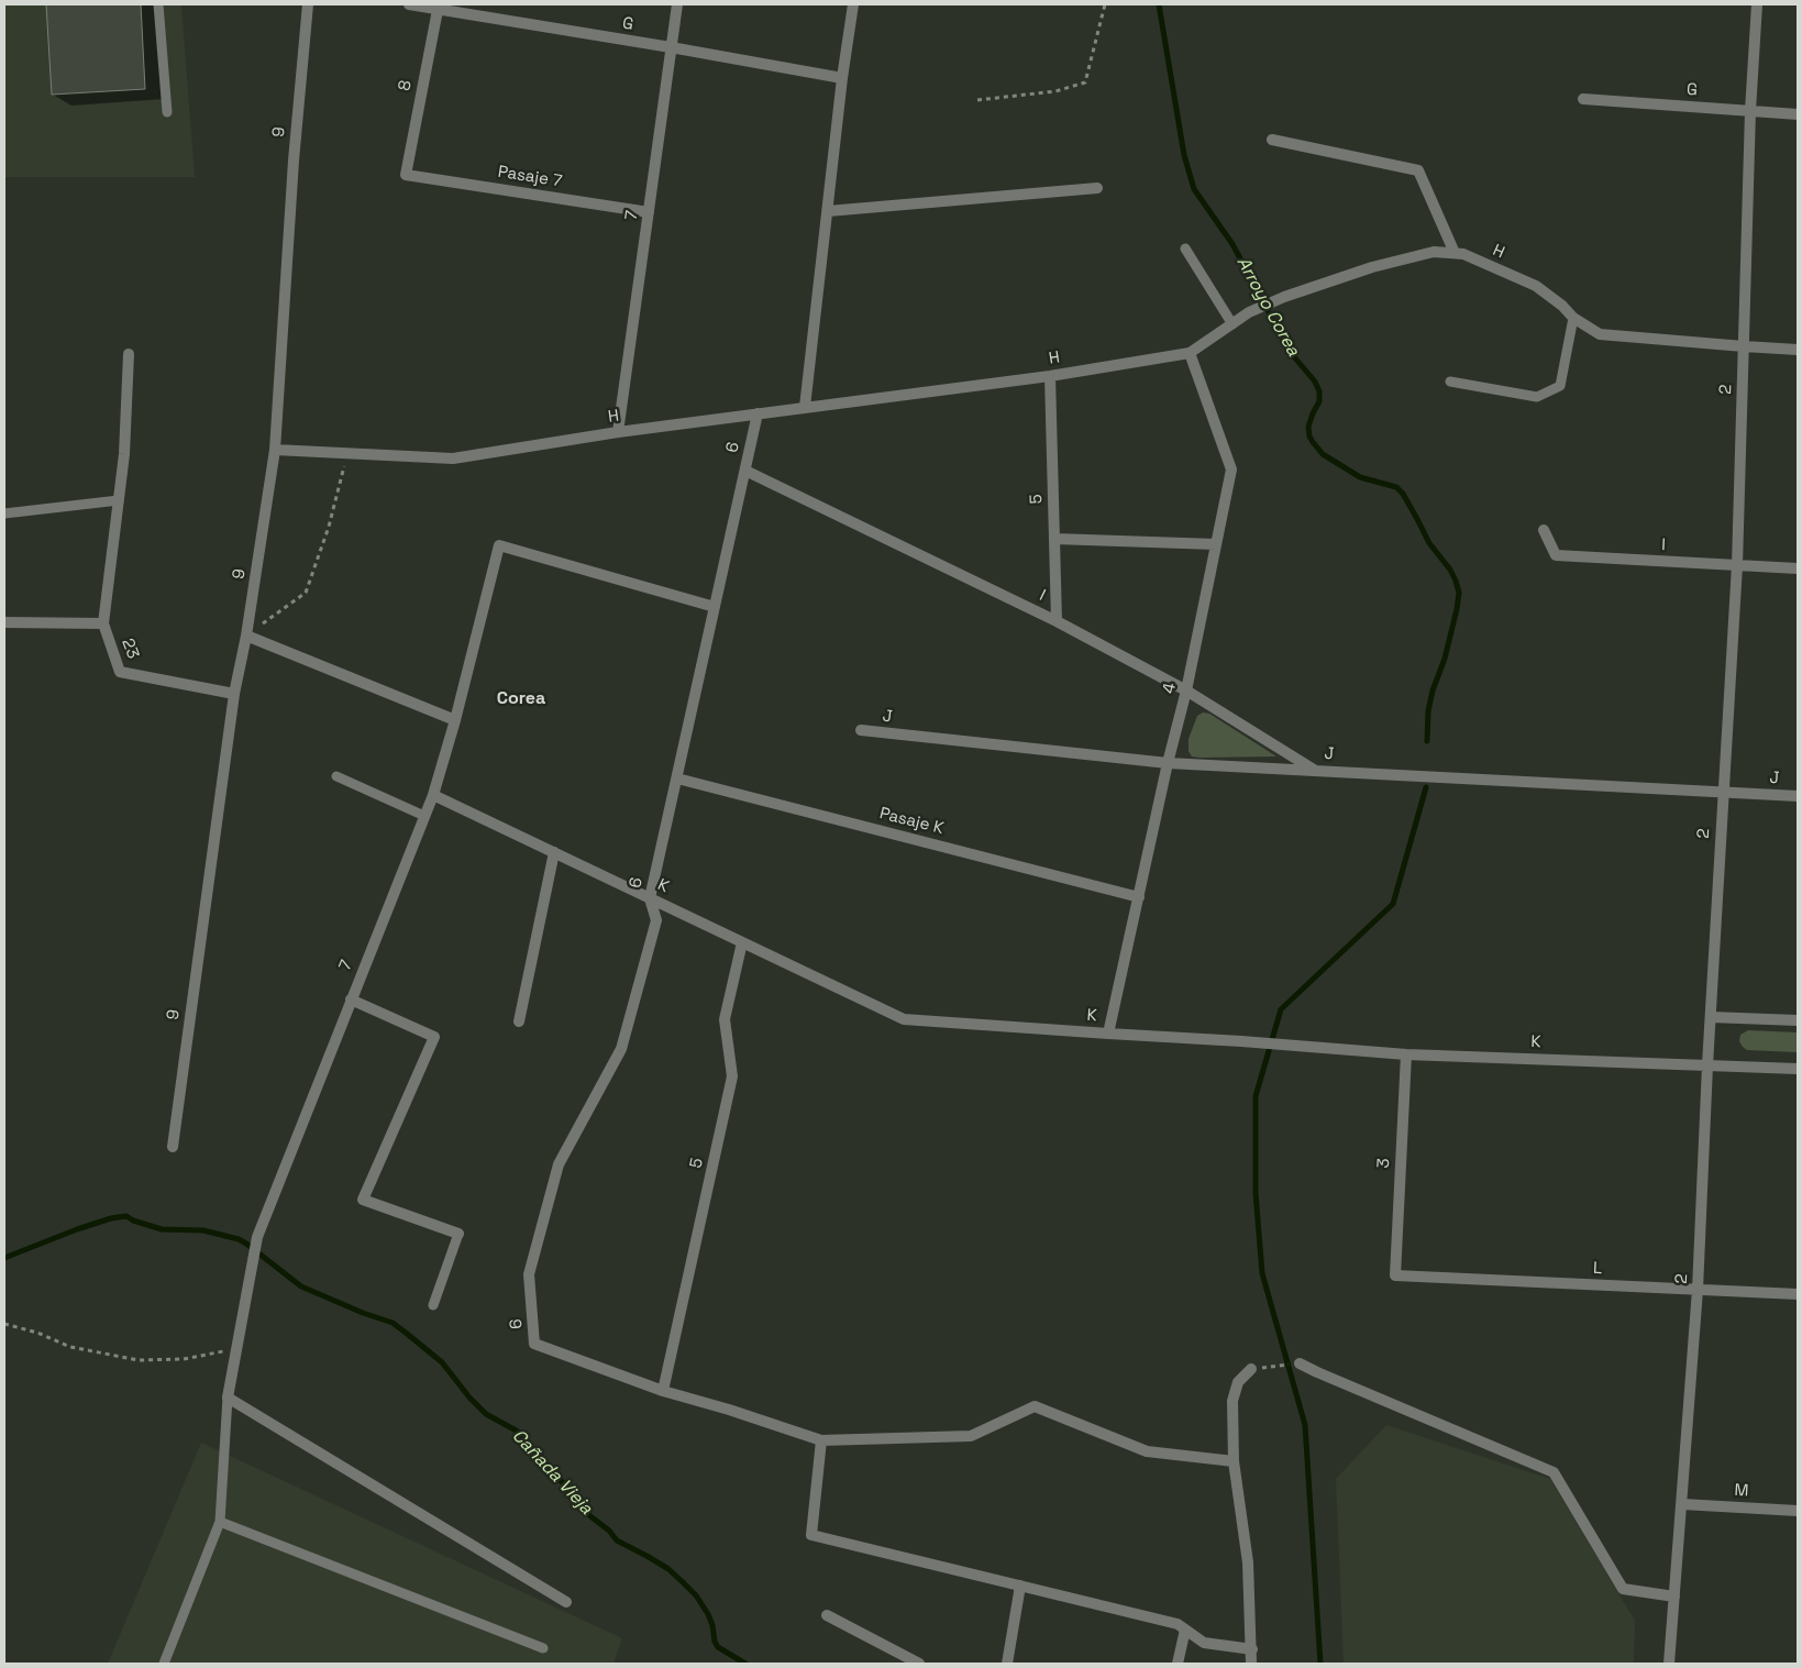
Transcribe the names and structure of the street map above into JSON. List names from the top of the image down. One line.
{"streets":{"street":["G","8","9","Pasaje 7","7","H","2","6","5","I","23","4","J","Pasaje K","K","3","L","M"]},"crossings":[["G","8"],["G","7"],["G","2"],["8","Pasaje 7"],["9","H"],["9","23"],["Pasaje 7","7"],["7","H"],["7","6"],["7","K"],["H","2"],["H","6"],["H","5"],["H","4"],["2","I"],["2","J"],["2","K"],["2","L"],["2","M"],["6","5"],["6","I"],["6","Pasaje K"],["6","K"],["5","I"],["5","K"],["I","4"],["I","J"],["4","J"],["4","Pasaje K"],["4","K"],["K","3"],["3","L"]],"districts":["Corea"],"water":["Arroyo Corea","Cañada Vieja"]}
